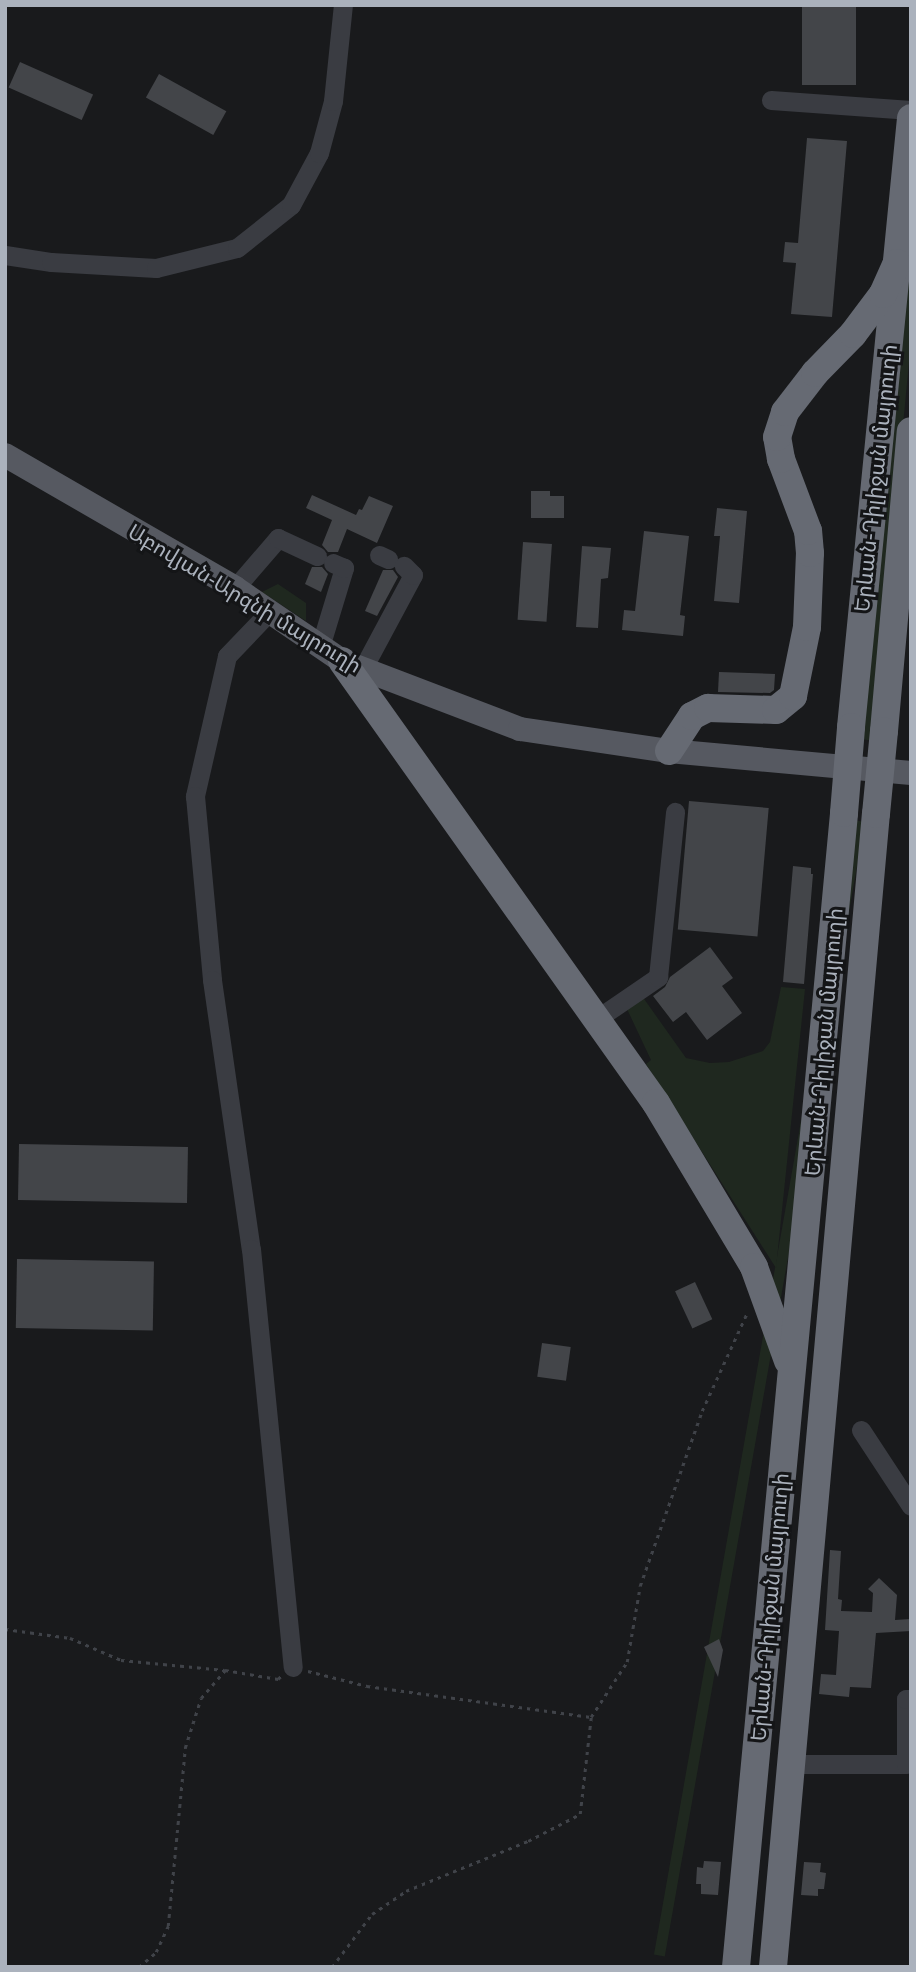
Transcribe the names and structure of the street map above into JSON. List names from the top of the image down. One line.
{"streets":{"highway":["Երևան-Դիլիջան մայրուղի"],"main road":["Աբովյան-Արզնի մայրուղի"]}}
